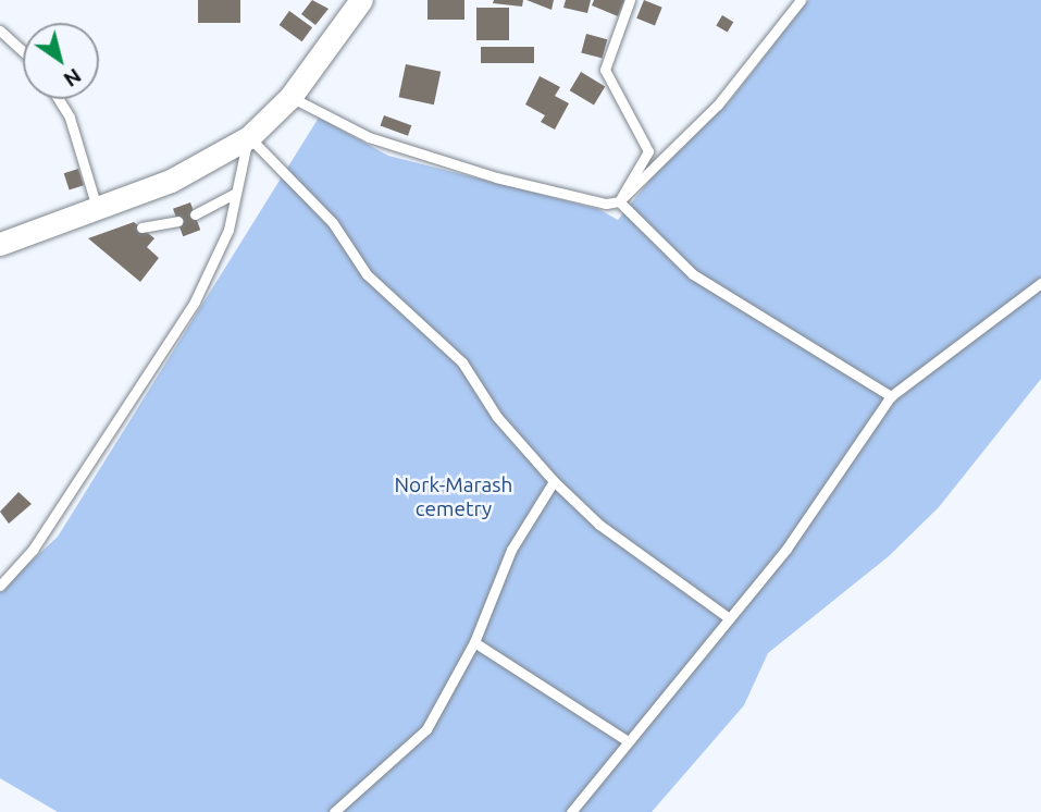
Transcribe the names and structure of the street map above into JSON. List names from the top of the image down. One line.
{"parks":["Nork-Marash cemetry"],"north":"bottom right"}
